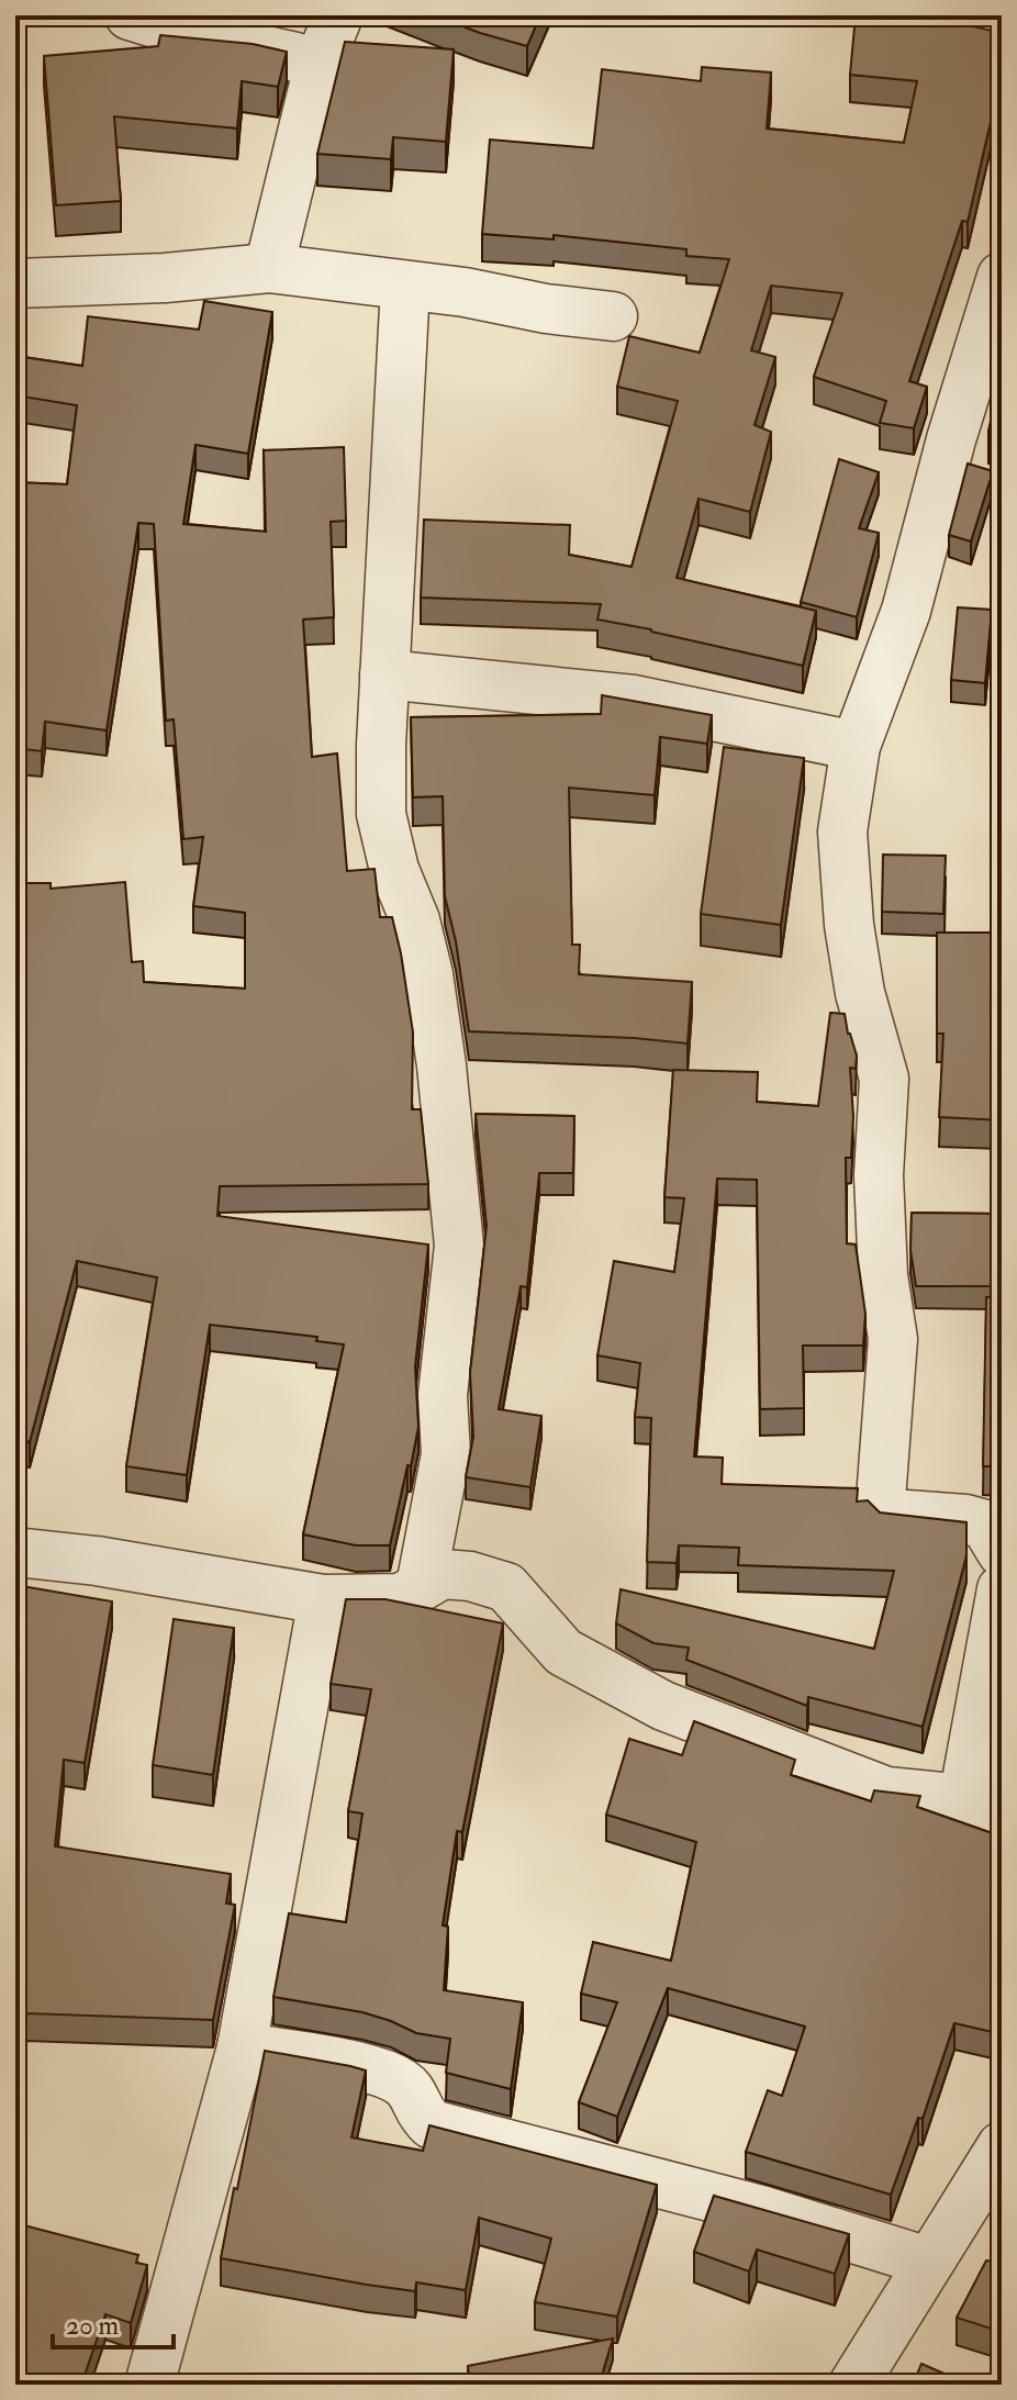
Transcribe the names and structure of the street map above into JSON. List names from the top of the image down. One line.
{"scale_bar":"20 m"}
